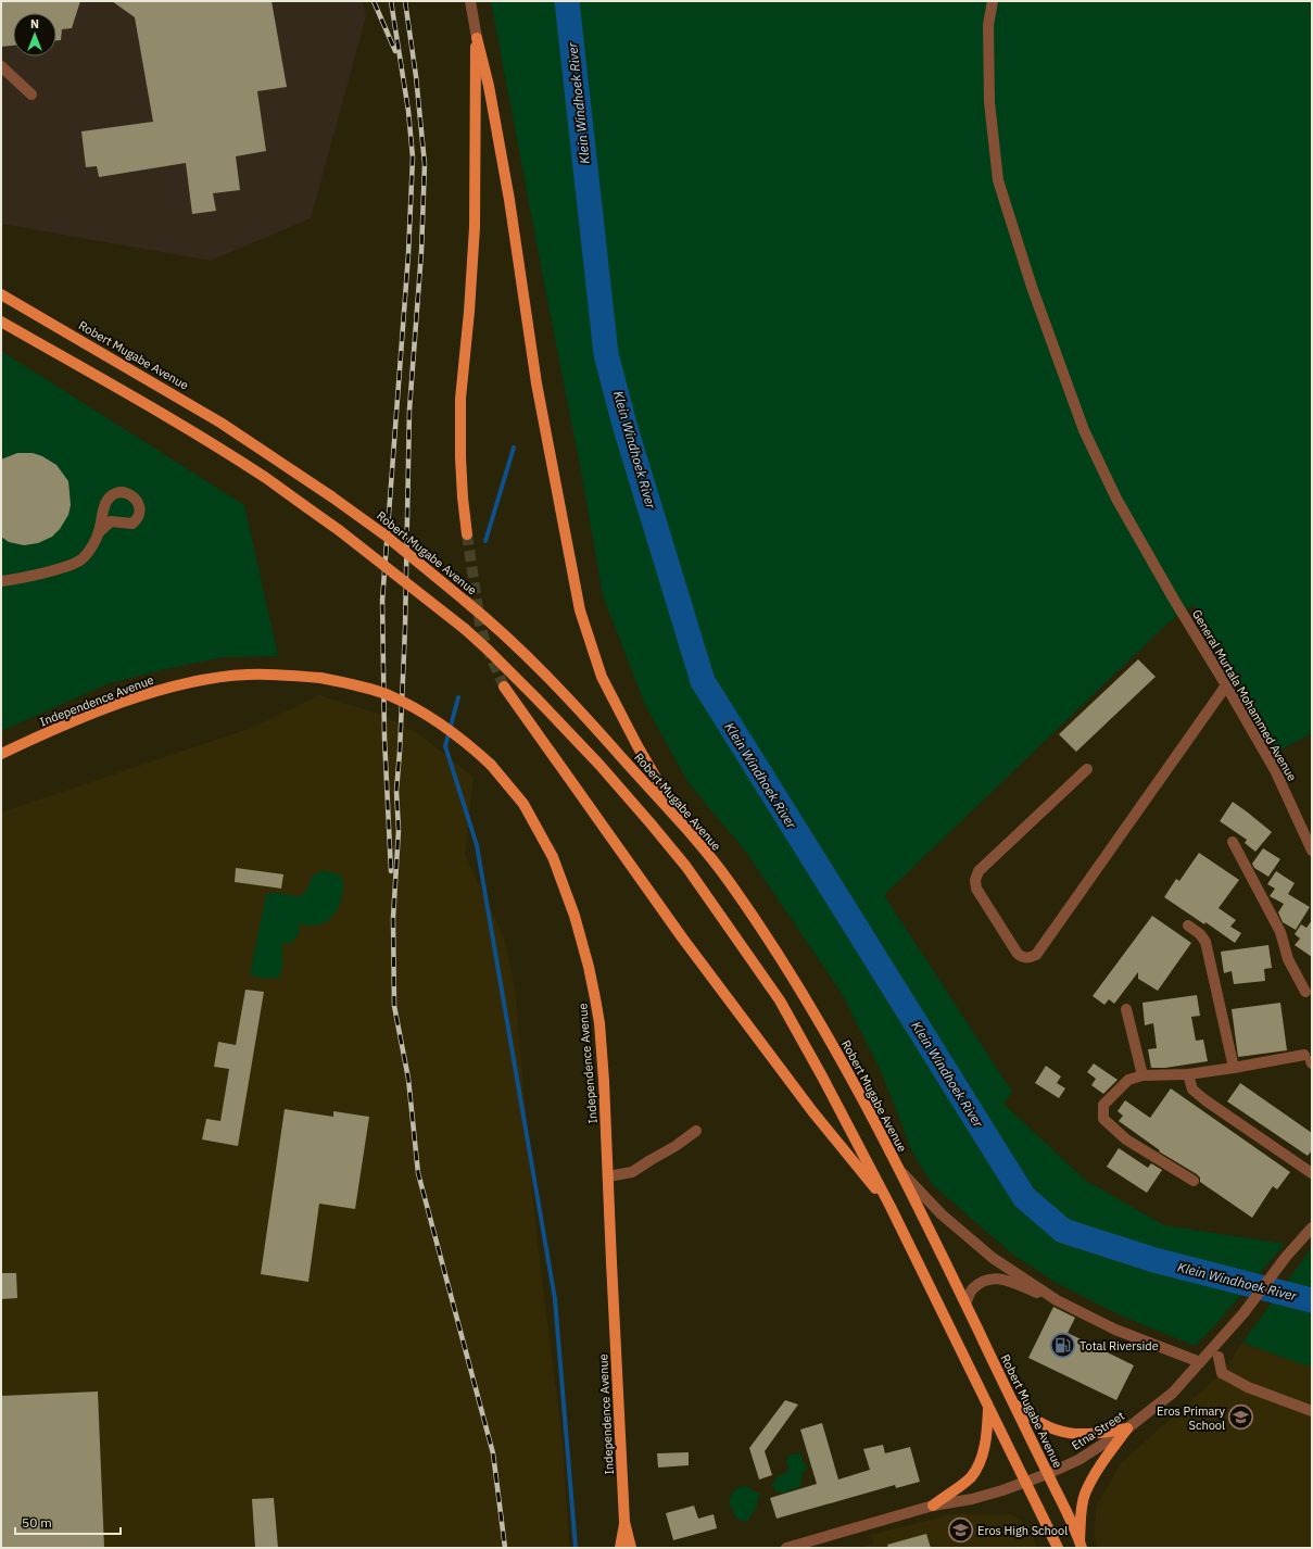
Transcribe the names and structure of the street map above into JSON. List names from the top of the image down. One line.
{"streets":{"main road":["Robert Mugabe Avenue","Independence Avenue"],"street":["General Murtala Mohammed Avenue","Etna Street"]},"crossings":[["Robert Mugabe Avenue","Etna Street"]],"water":["Klein Windhoek River"],"places":{"fuel station":["Total Riverside"],"school or university":["Eros Primary School","Eros High School"]},"scale_bar":"50 m","north":"top"}
